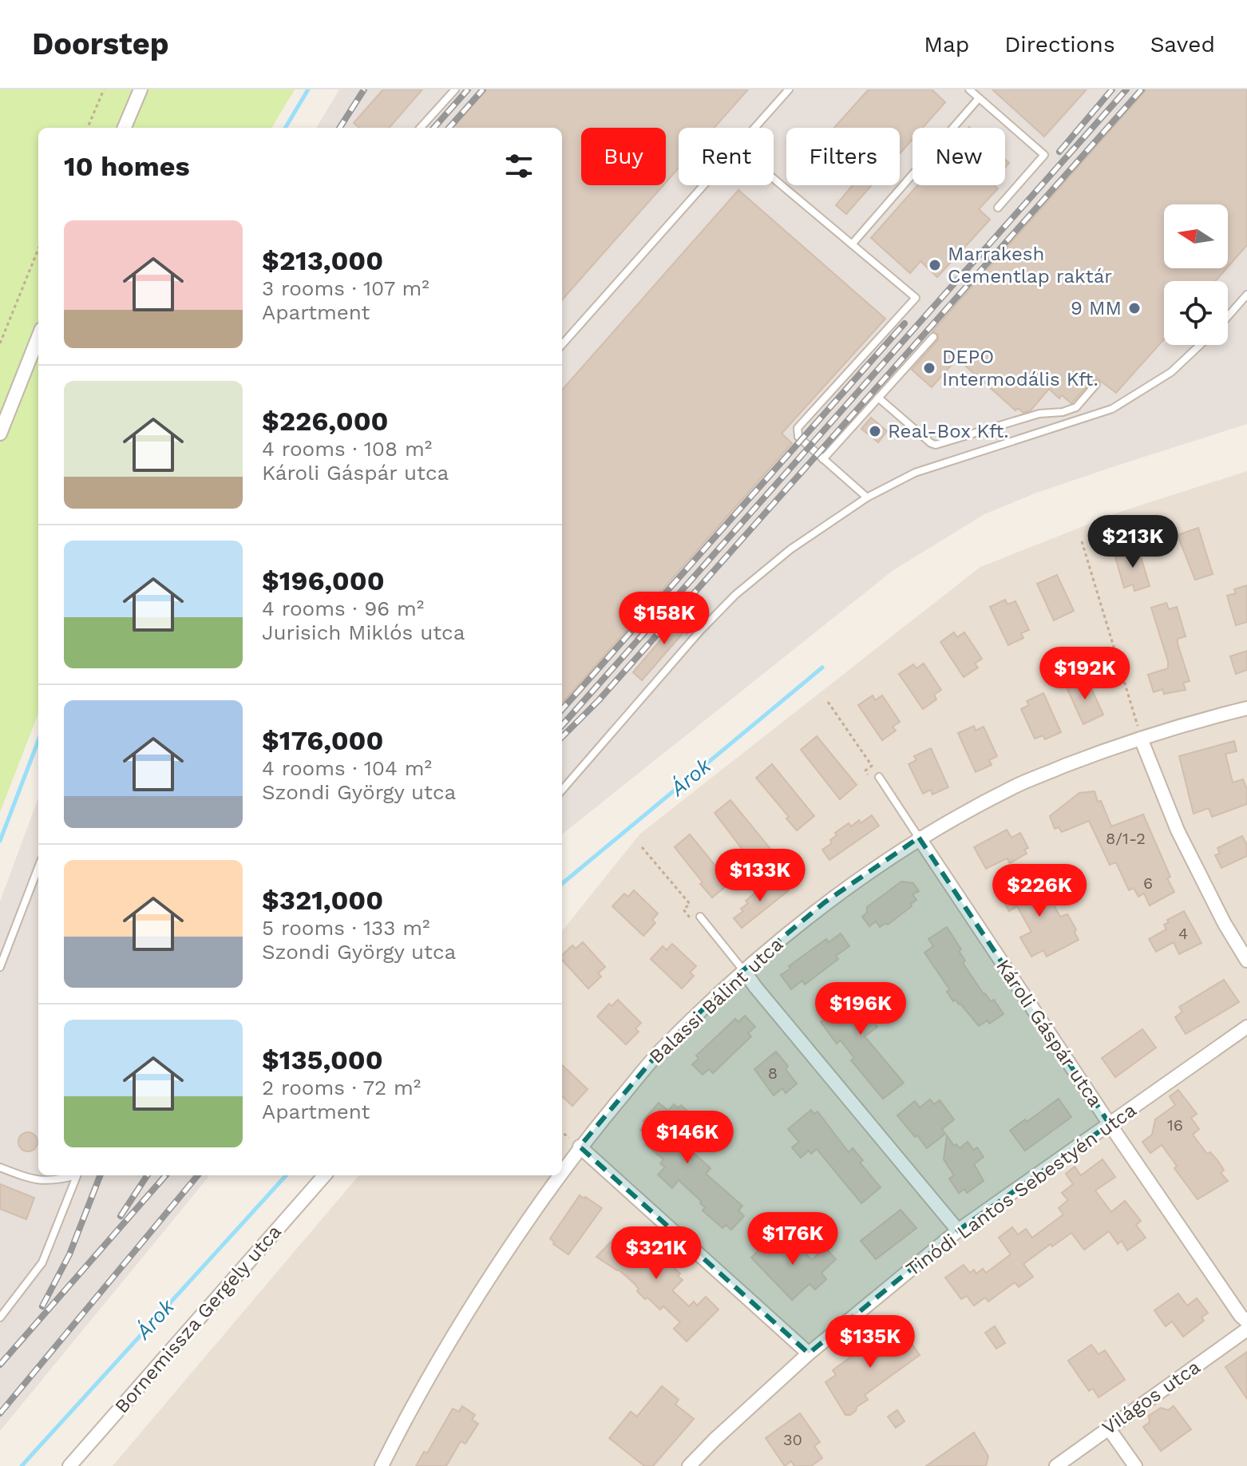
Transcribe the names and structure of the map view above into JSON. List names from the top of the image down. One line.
{"streets":{"street":["Balassi Bálint utca","Károli Gáspár utca","Tinódi Lantos Sebestyén utca","Bornemissza Gergely utca","Világos utca"]},"crossings":[["Balassi Bálint utca","Károli Gáspár utca"],["Károli Gáspár utca","Tinódi Lantos Sebestyén utca"]],"water":["Árok"],"places":["Marrakesh Cementlap raktár","9 MM","DEPO Intermodális Kft.","Real-Box Kft."],"house_numbers":["8/1-2","6","4","8","16","30"],"north":"left","page":{"header":"Doorstep","nav":["Map","Directions","Saved"],"chip":["Buy","Rent","Filters","New"],"heading":"10 homes","list":[{"name":"$213,000","note":"3 rooms · 107 m² · Apartment"},{"name":"$226,000","note":"4 rooms · 108 m² · Károli Gáspár utca"},{"name":"$196,000","note":"4 rooms · 96 m² · Jurisich Miklós utca"},{"name":"$176,000","note":"4 rooms · 104 m² · Szondi György utca"},{"name":"$321,000","note":"5 rooms · 133 m² · Szondi György utca"},{"name":"$135,000","note":"2 rooms · 72 m² · Apartment"}],"price":["$213K","$158K","$192K","$133K","$226K","$196K","$146K","$176K","$321K","$135K"]}}
